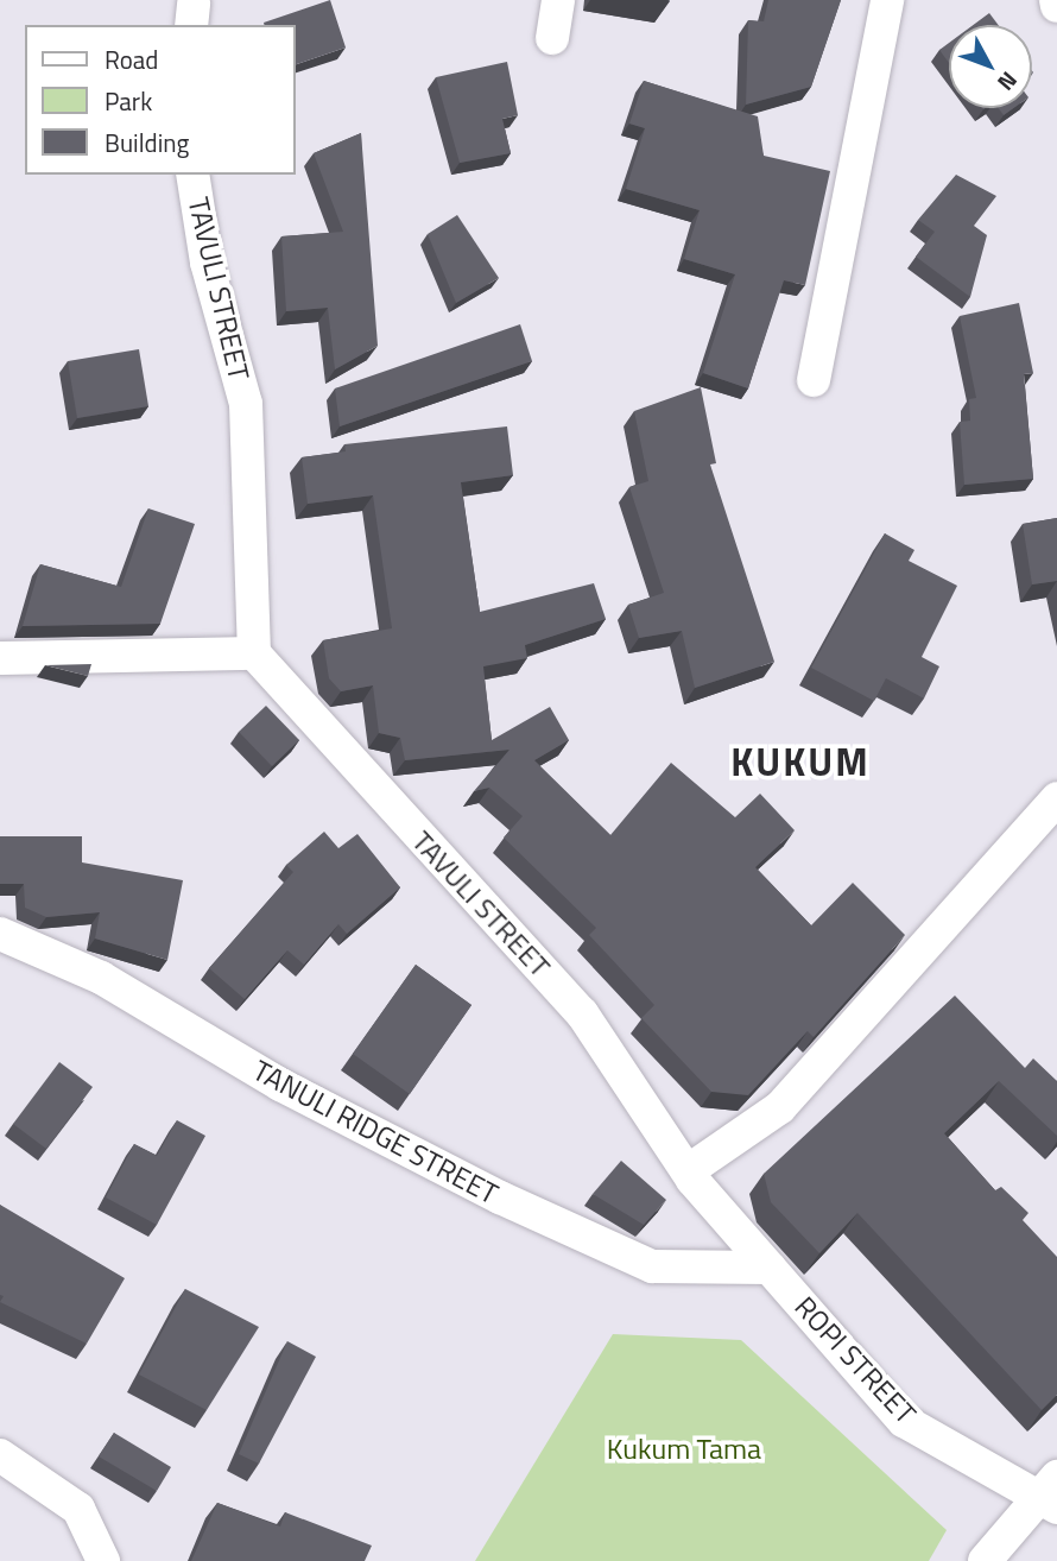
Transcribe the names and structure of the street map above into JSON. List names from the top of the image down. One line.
{"streets":{"street":["TAVULI STREET","TANULI RIDGE STREET","ROPI STREET"]},"crossings":[["TAVULI STREET","ROPI STREET"],["TANULI RIDGE STREET","ROPI STREET"]],"districts":["KUKUM"],"parks":["Kukum Tama"],"legend":["Road","Park","Building"],"north":"bottom right"}
